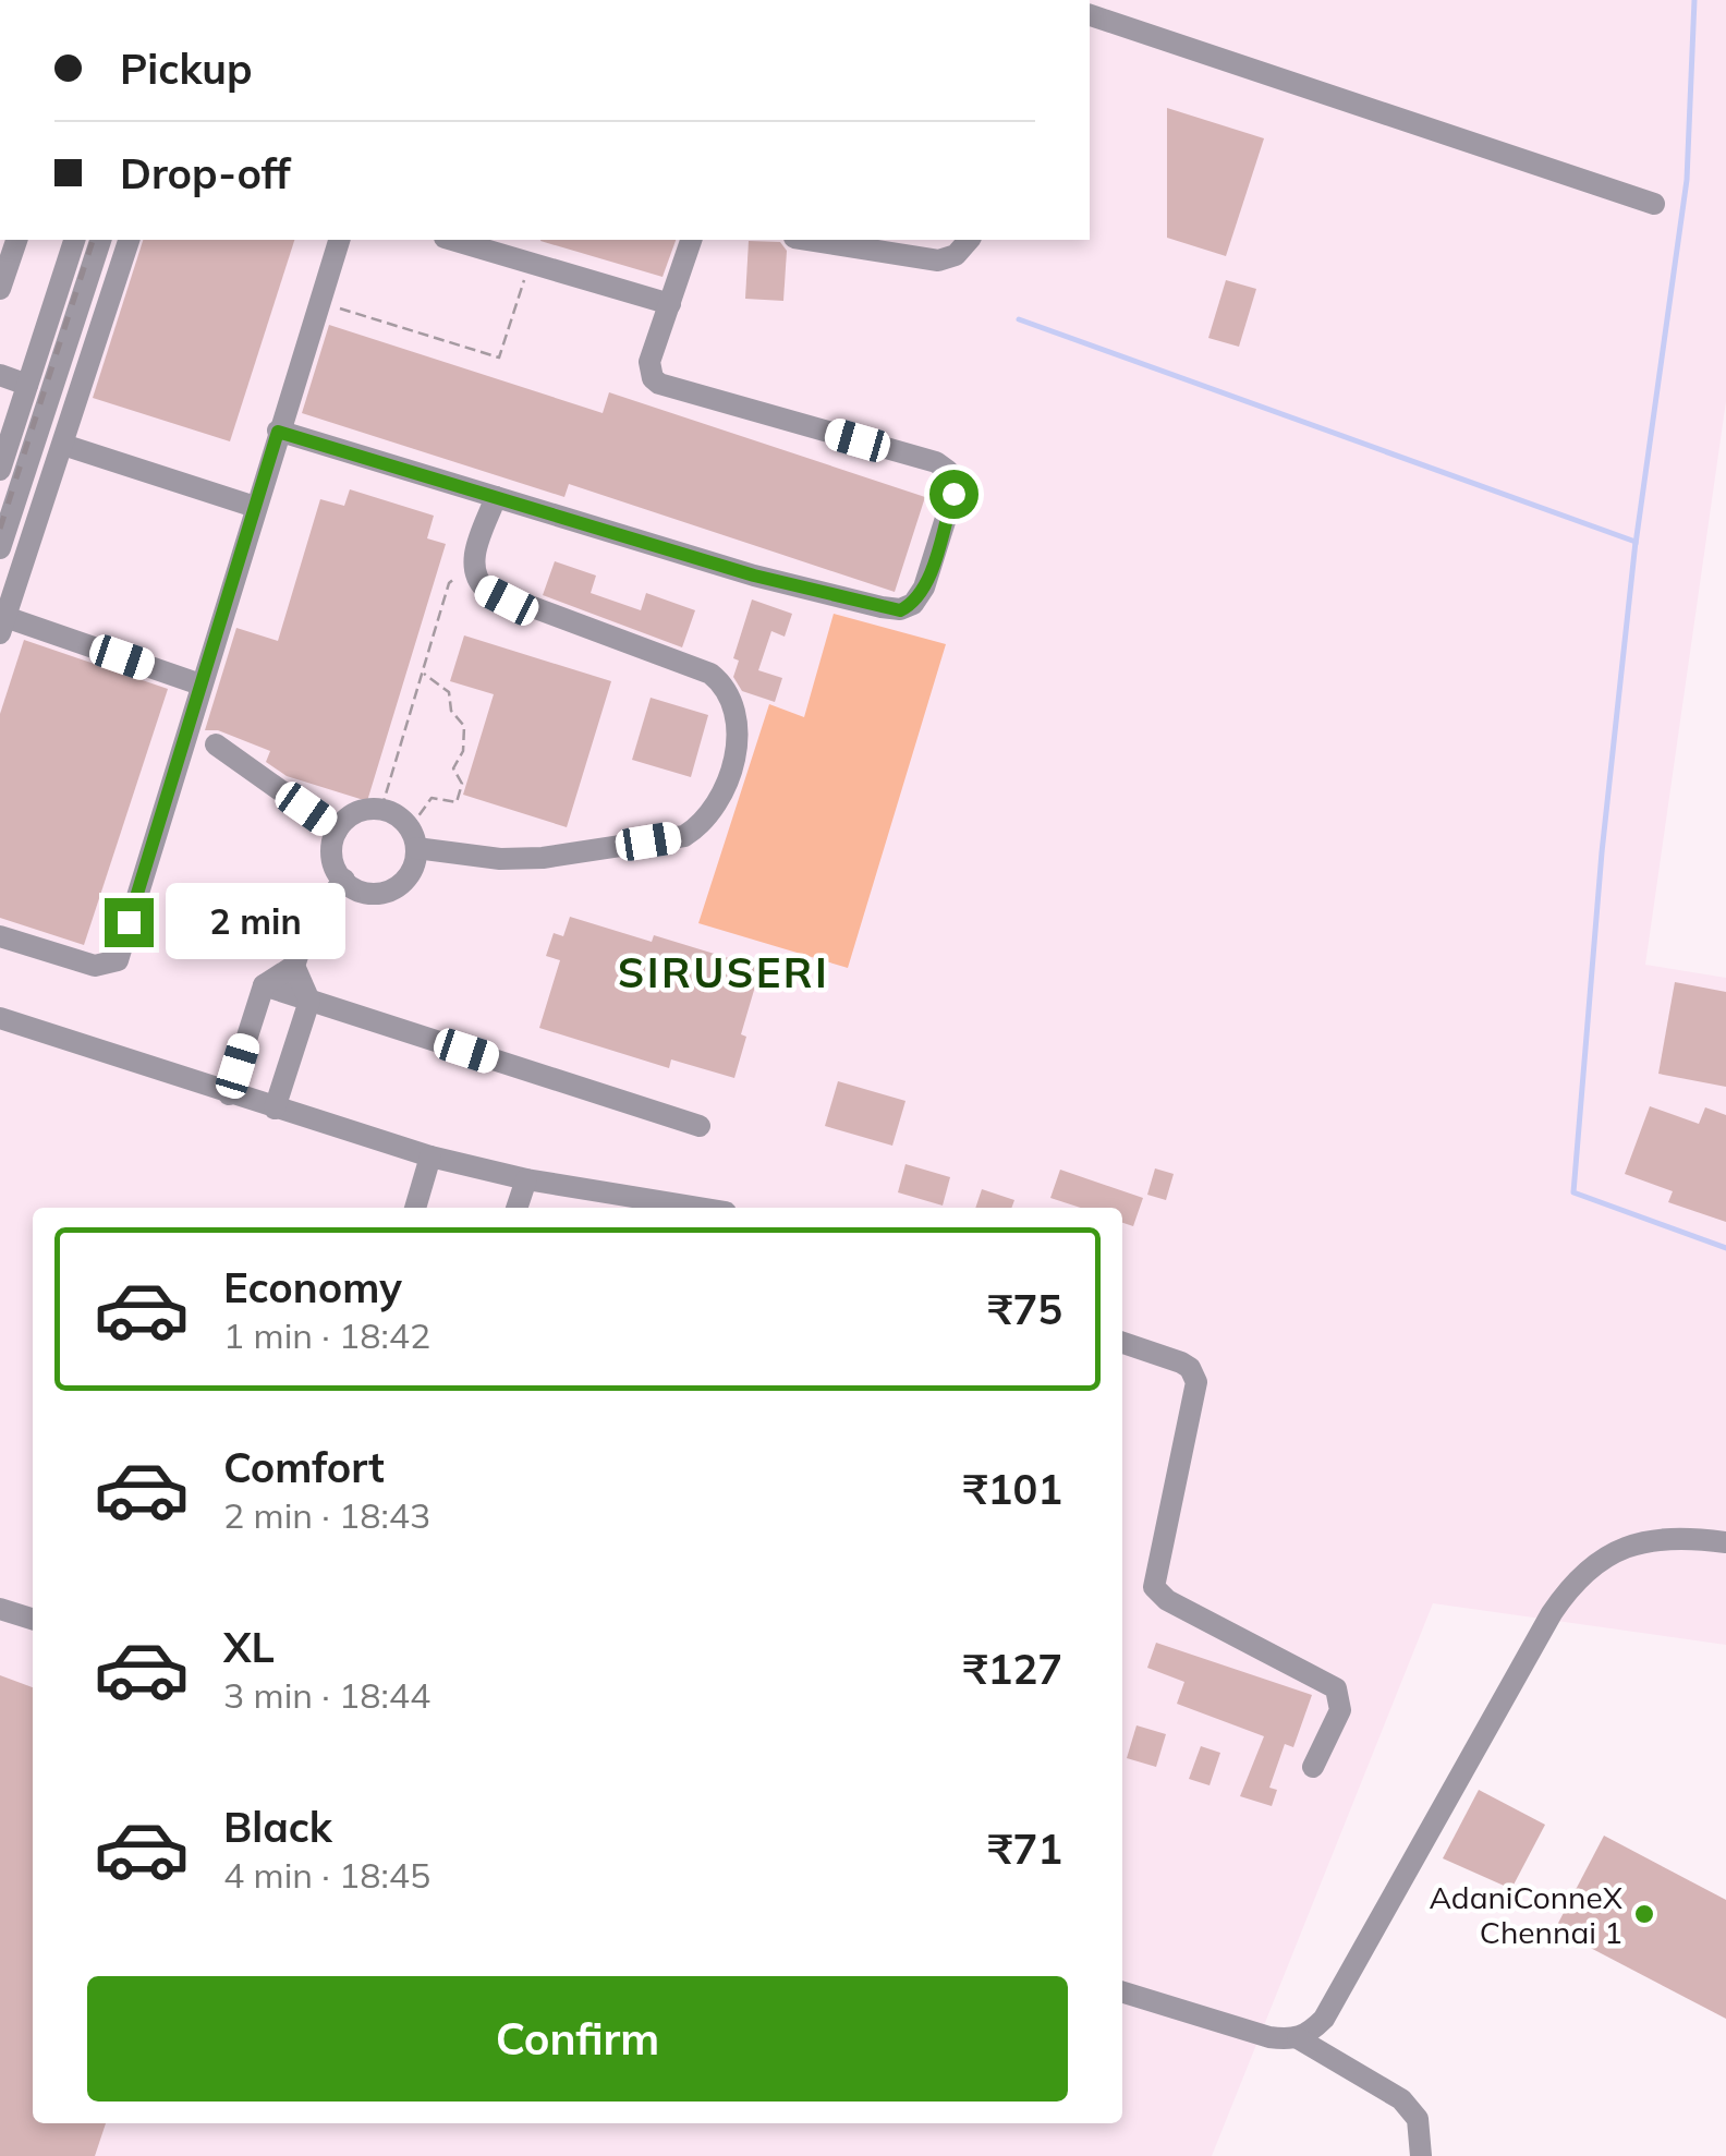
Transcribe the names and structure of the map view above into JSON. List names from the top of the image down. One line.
{"districts":["SIRUSERI"],"places":["AdaniConneX Chennai 1"],"page":{"banner":["Pickup","Drop-off"],"bubble":"2 min","list":[{"name":"Economy","note":"1 min · 18:42","value":"₹75"},{"name":"Comfort","note":"2 min · 18:43","value":"₹101"},{"name":"XL","note":"3 min · 18:44","value":"₹127"},{"name":"Black","note":"4 min · 18:45","value":"₹71"}],"buttons":"Confirm"}}
